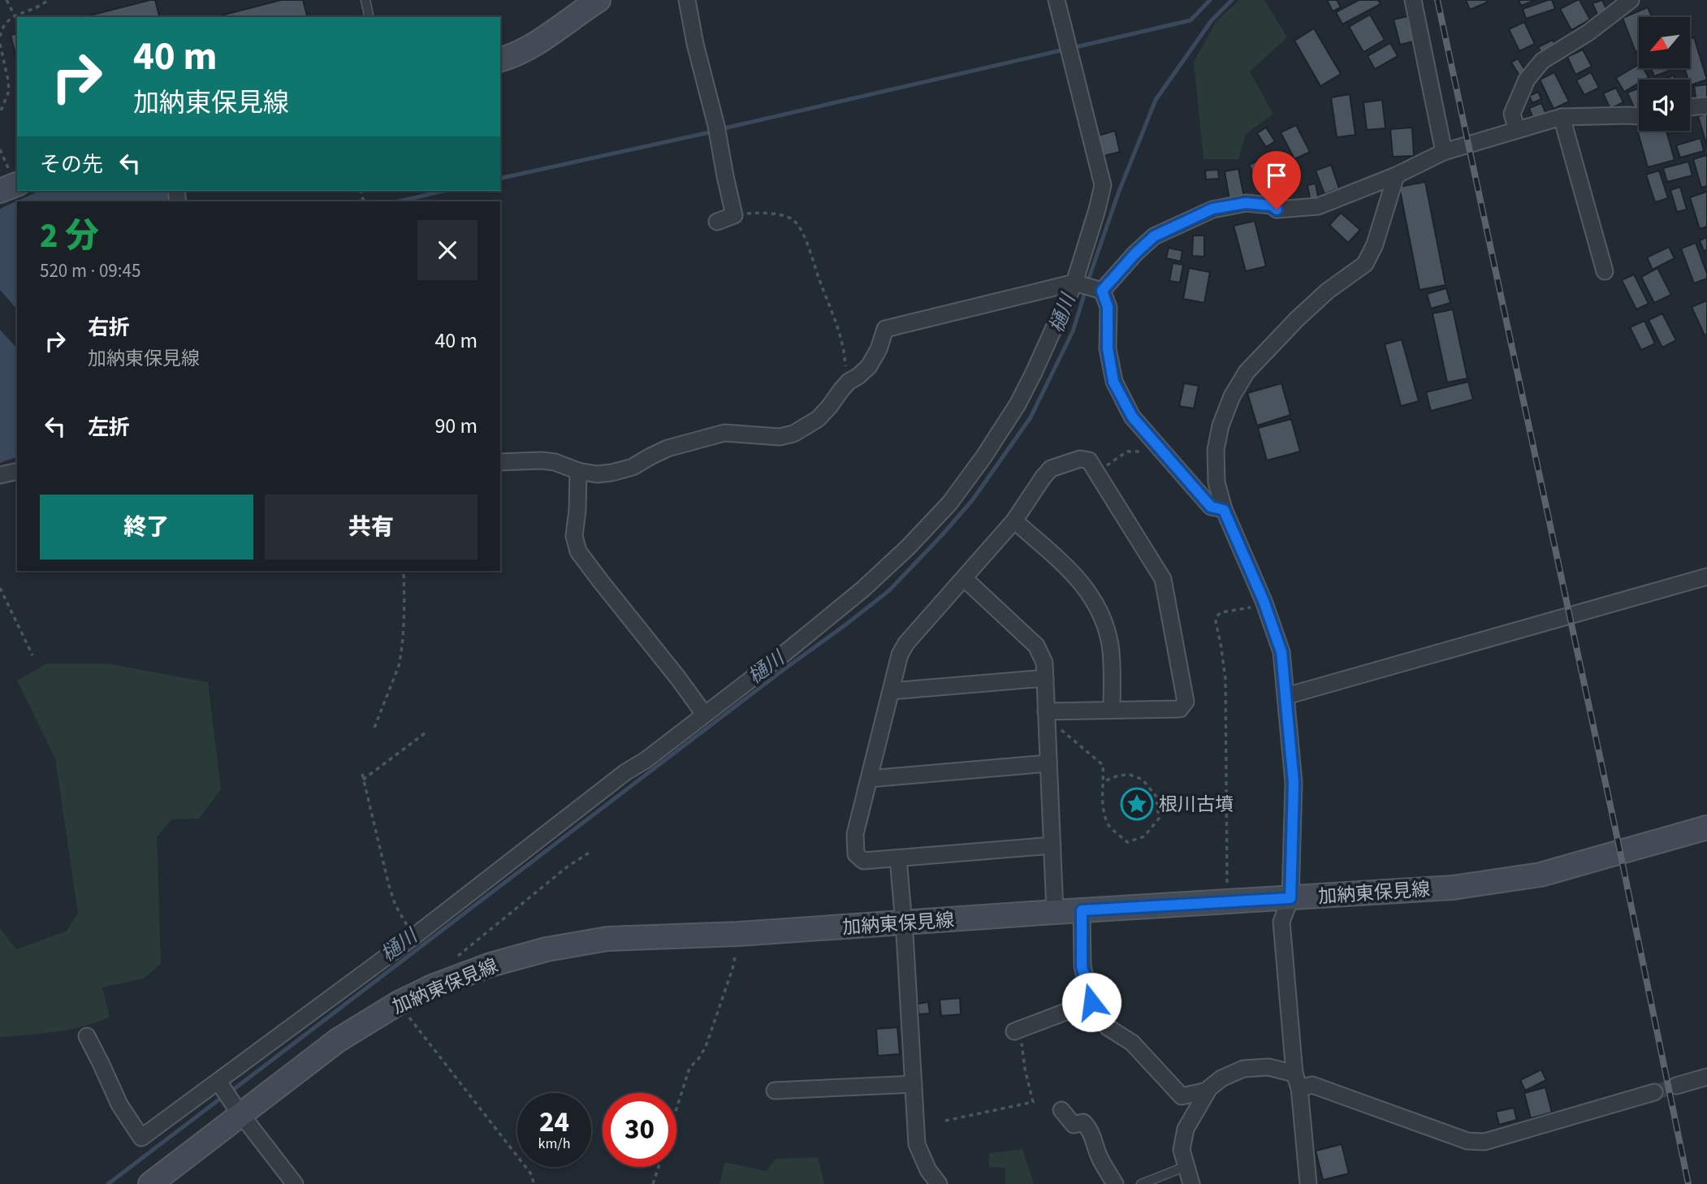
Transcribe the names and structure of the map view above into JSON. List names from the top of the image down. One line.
{"streets":{"main road":["加納東保見線"]},"water":["樋川"],"places":{"place":["根川古墳"]},"north":"bottom left","page":{"turn":["40 m","加納東保見線"],"then":"その先","heading":["2 分","520 m · 09:45"],"list":[{"name":"右折","note":"加納東保見線","value":"40 m"},{"name":"左折","value":"90 m"}],"buttons":["終了","共有"],"speed":"24 km/h","limit":"30"}}
